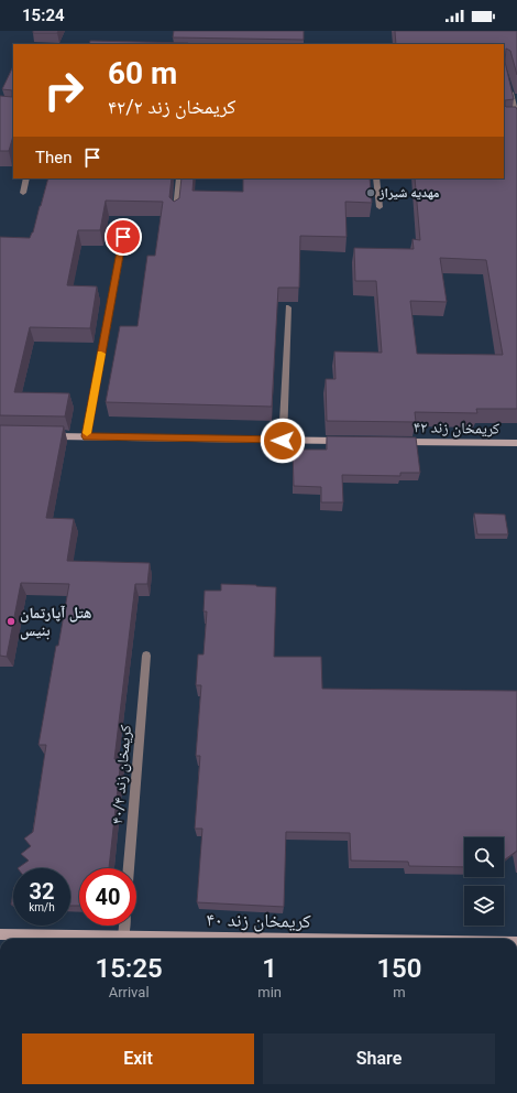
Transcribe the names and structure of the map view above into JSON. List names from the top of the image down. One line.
{"streets":{"street":["کریمخان زند ۴۲","کریمخان زند ۴۰/۴","کریمخان زند ۴۰"]},"places":["مهدیه شیراز","هتل آپارتمان بنیس"],"page":{"status":"15:24","turn":["60 m","کریمخان زند ۴۲/۲"],"then":"Then","speed":"32 km/h","limit":"40","eta":["15:25","Arrival","1","min","150","m"],"buttons":["Exit","Share"]}}
